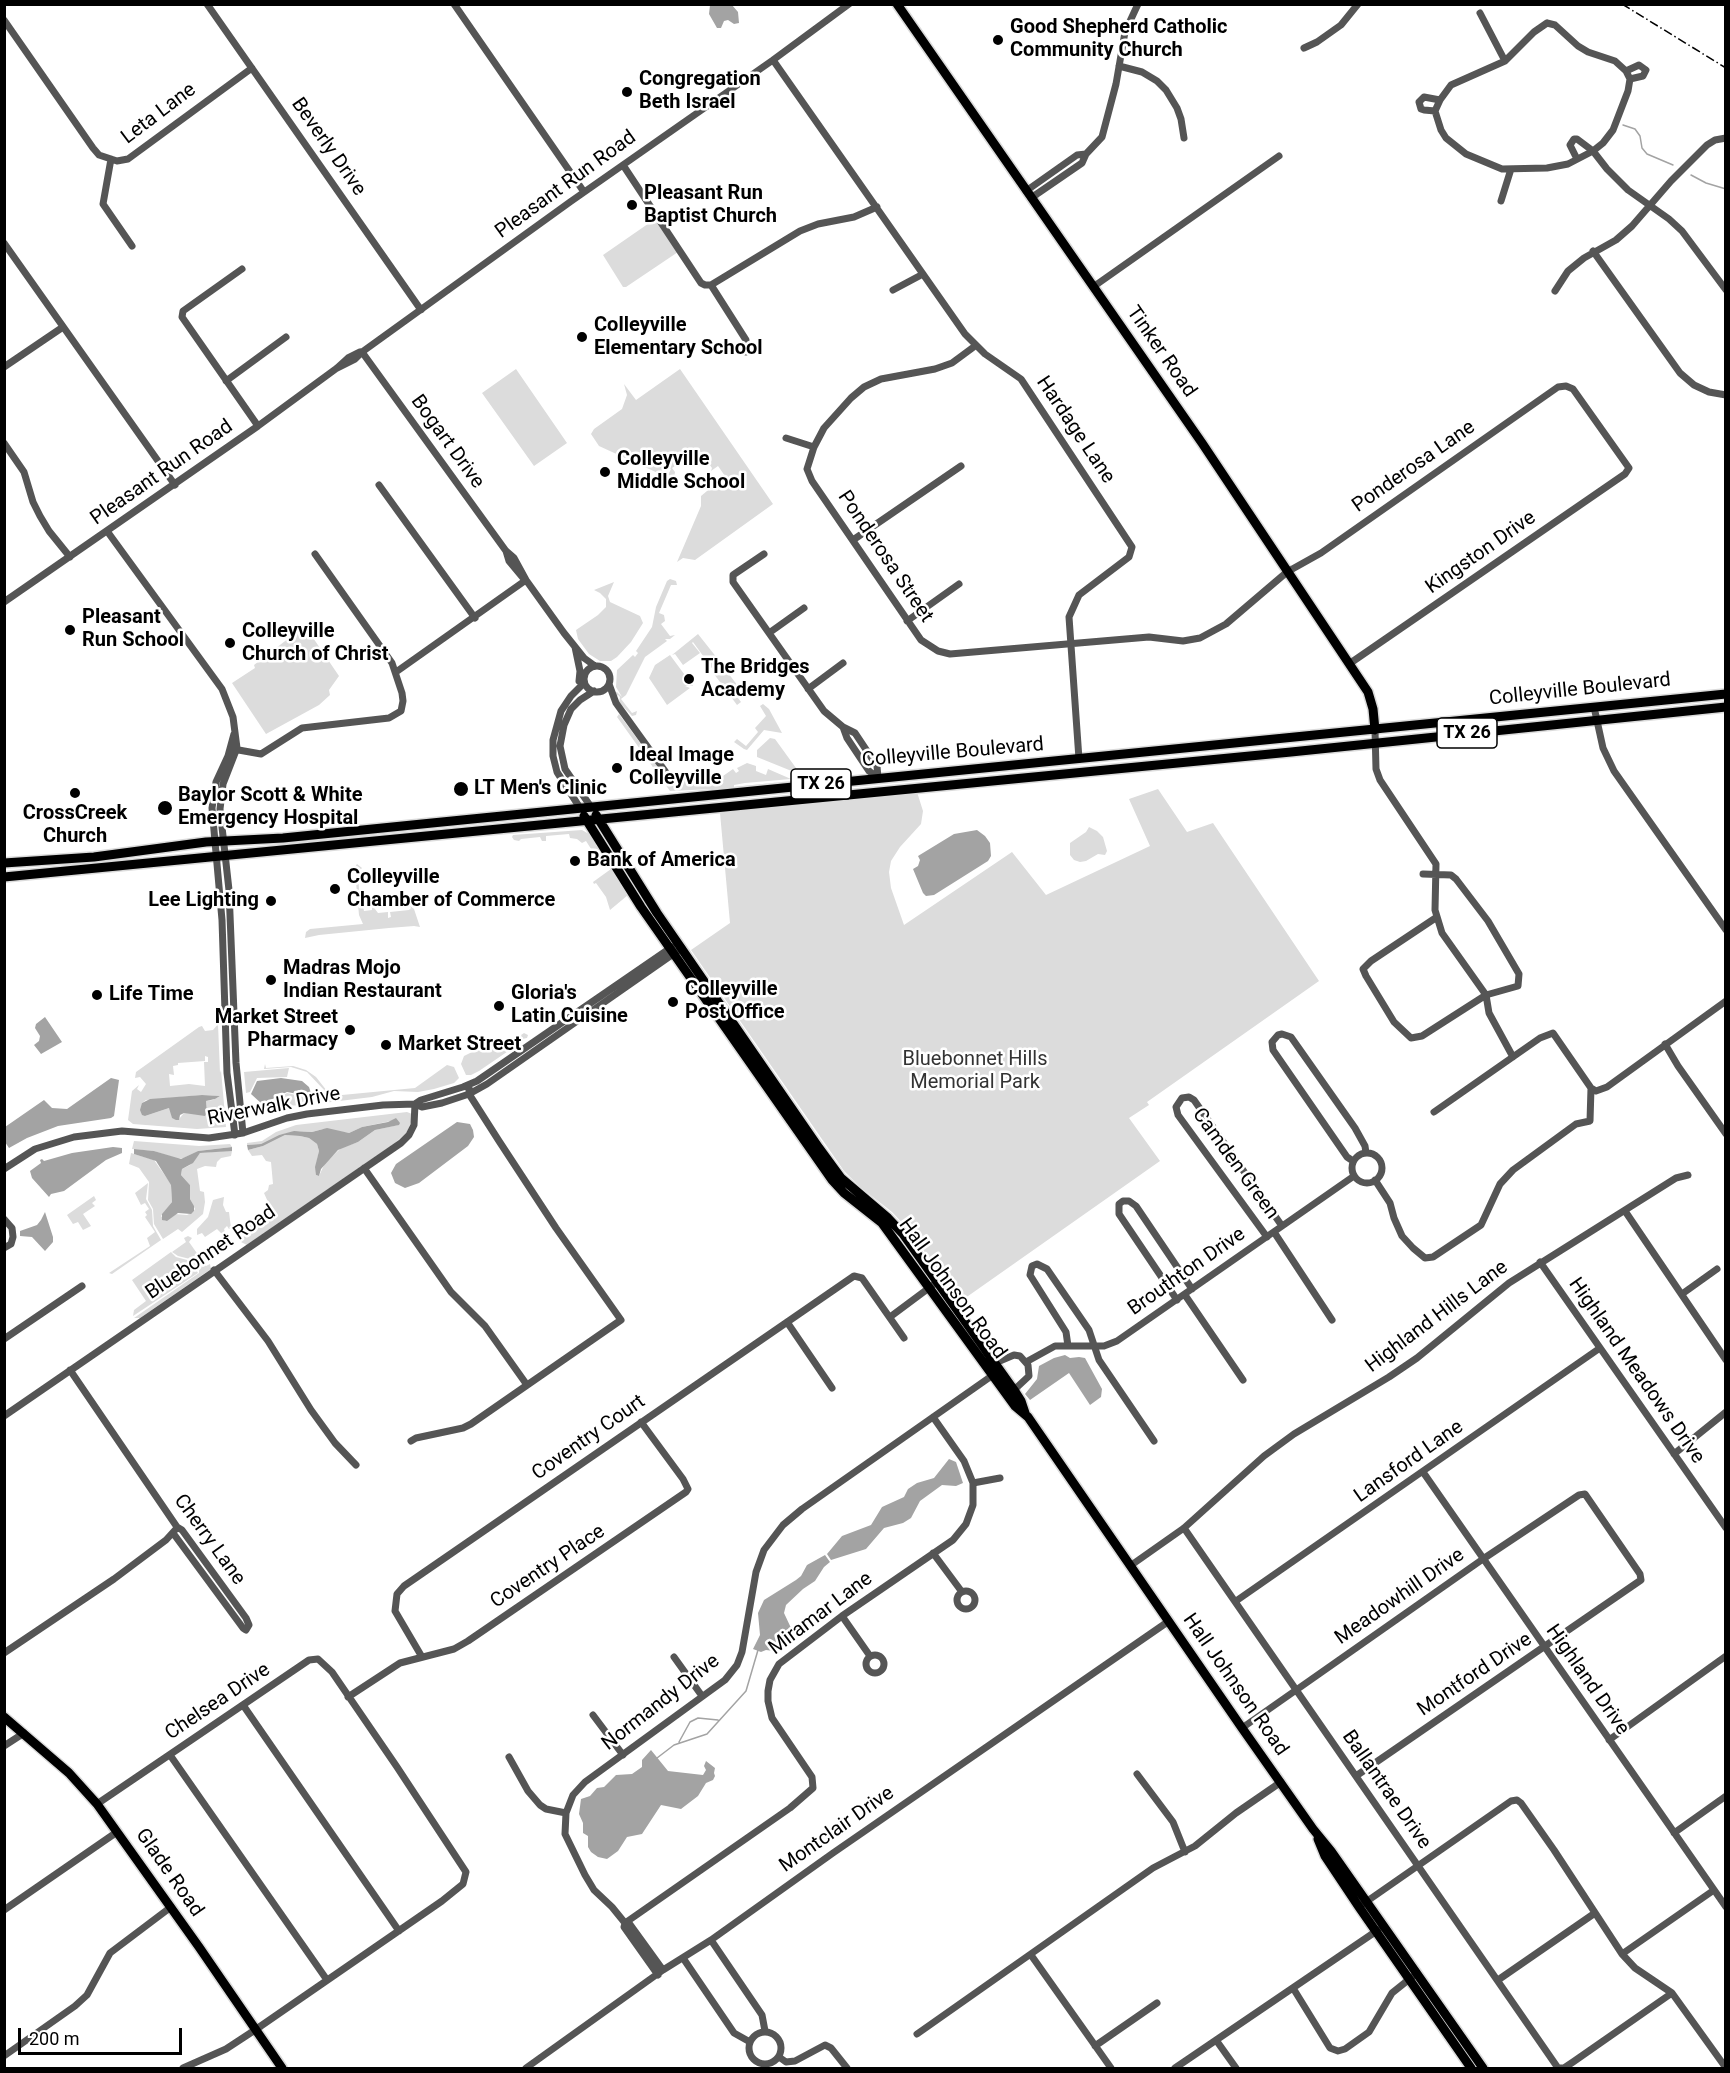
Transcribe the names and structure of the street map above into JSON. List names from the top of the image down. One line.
{"streets":{"main road":["Tinker Road","Colleyville Boulevard","TX 26","Hall Johnson Road","Glade Road"],"street":["Leta Lane","Beverly Drive","Pleasant Run Road","Hardage Lane","Bogart Drive","Ponderosa Lane","Kingston Drive","Ponderosa Street","Riverwalk Drive","Camden Green","Bluebonnet Road","Brouthton Drive","Highland Hills Lane","Highland Meadows Drive","Coventry Court","Lansford Lane","Cherry Lane","Coventry Place","Meadowhill Drive","Miramar Lane","Montford Drive","Highland Drive","Chelsea Drive","Normandy Drive","Ballantrae Drive","Montclair Drive"]},"crossings":[["Leta Lane","Beverly Drive"],["Beverly Drive","Pleasant Run Road"],["Pleasant Run Road","Hardage Lane"],["Pleasant Run Road","Bogart Drive"],["Tinker Road","Ponderosa Lane"],["Tinker Road","Kingston Drive"],["Tinker Road","Ponderosa Street"],["Tinker Road","Colleyville Boulevard"],["Hardage Lane","Ponderosa Street"],["Hardage Lane","Colleyville Boulevard"],["Bogart Drive","Hall Johnson Road"],["Ponderosa Lane","Kingston Drive"],["Ponderosa Lane","Ponderosa Street"],["Colleyville Boulevard","Hall Johnson Road"],["Riverwalk Drive","Bluebonnet Road"],["Camden Green","Brouthton Drive"],["Bluebonnet Road","Cherry Lane"],["Hall Johnson Road","Highland Hills Lane"],["Hall Johnson Road","Meadowhill Drive"],["Hall Johnson Road","Normandy Drive"],["Hall Johnson Road","Montclair Drive"],["Highland Hills Lane","Highland Meadows Drive"],["Highland Hills Lane","Ballantrae Drive"],["Highland Meadows Drive","Lansford Lane"],["Coventry Court","Coventry Place"],["Lansford Lane","Highland Drive"],["Lansford Lane","Ballantrae Drive"],["Coventry Place","Chelsea Drive"],["Meadowhill Drive","Montford Drive"],["Meadowhill Drive","Highland Drive"],["Meadowhill Drive","Ballantrae Drive"],["Montford Drive","Highland Drive"],["Montford Drive","Ballantrae Drive"],["Chelsea Drive","Glade Road"]],"parks":["Bluebonnet Hills Memorial Park"],"places":["Good Shepherd Catholic Community Church","Congregation Beth Israel","Pleasant Run Baptist Church","Colleyville Elementary School","Colleyville Middle School","Pleasant Run School","Colleyville Church of Christ","The Bridges Academy","Ideal Image Colleyville","LT Men's Clinic","CrossCreek Church","Baylor Scott & White Emergency Hospital","Bank of America","Colleyville Chamber of Commerce","Lee Lighting","Madras Mojo Indian Restaurant","Life Time","Colleyville Post Office","Gloria's Latin Cuisine","Market Street Pharmacy","Market Street"],"scale_bar":"200 m"}
